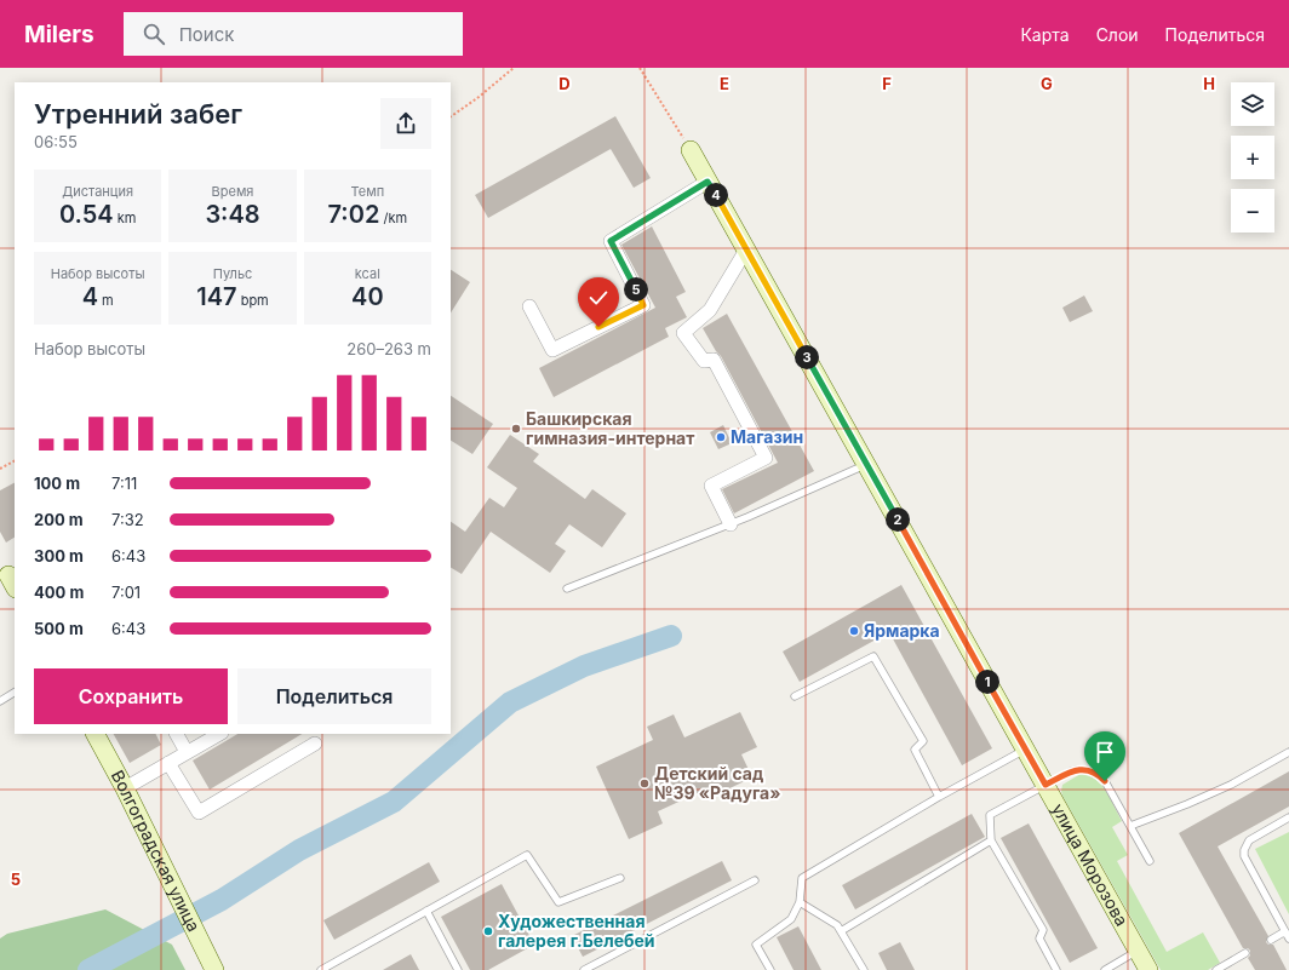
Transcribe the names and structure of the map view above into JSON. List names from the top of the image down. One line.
{"streets":{"street":["Волгоградская улица","улица Морозова"]},"places":["Башкирская гимназия-интернат","Магазин","Ярмарка","Детский сад №39 «Радуга»","Художественная галерея г.Белебей"],"page":{"header":"Milers","search":"Поиск","nav":["Карта","Слои","Поделиться"],"map_buttons":["+","−"],"heading":["Утренний забег","06:55"],"stats":[["Дистанция","0.54 km"],["Время","3:48"],["Темп","7:02 /km"],["Набор высоты","4 m"],["Пульс","147 bpm"],["kcal","40"]],"pins":["4","5","3","2","1"],"chart":["Набор высоты","260–263 m"],"list":[{"name":"100 m","note":"7:11"},{"name":"200 m","note":"7:32"},{"name":"300 m","note":"6:43"},{"name":"400 m","note":"7:01"},{"name":"500 m","note":"6:43"}],"buttons":["Сохранить","Поделиться"]},"grid":{"columns":["D","E","F","G","H"],"rows":["5"]}}
